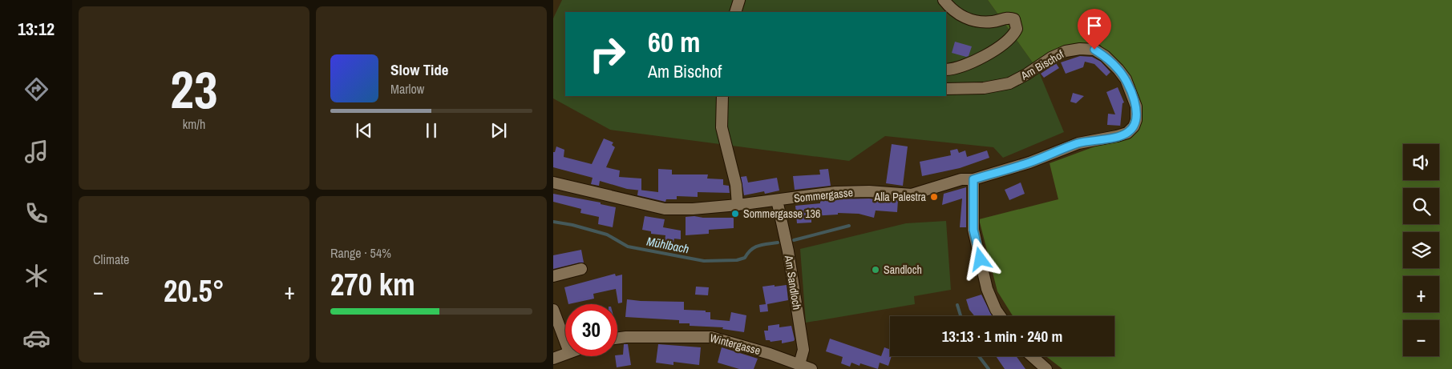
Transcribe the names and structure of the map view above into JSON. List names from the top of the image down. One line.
{"streets":{"street":["Am Bischof","Sommergasse","Am Sandloch","Wintergasse"]},"crossings":[["Am Bischof","Sommergasse"],["Sommergasse","Am Sandloch"],["Am Sandloch","Wintergasse"]],"water":["Mühlbach"],"places":["Alla Palestra","Sommergasse 136","Sandloch"],"page":{"tabs":"13:12","tile":[["23","km/h"],"Climate",["Range · 54%","270 km"]],"turn":["60 m","Am Bischof"],"song":["Slow Tide","Marlow"],"map_buttons":["+","−"],"heat":["−","20.5°","+"],"limit":"30","trip":"13:13 · 1 min · 240 m"}}
